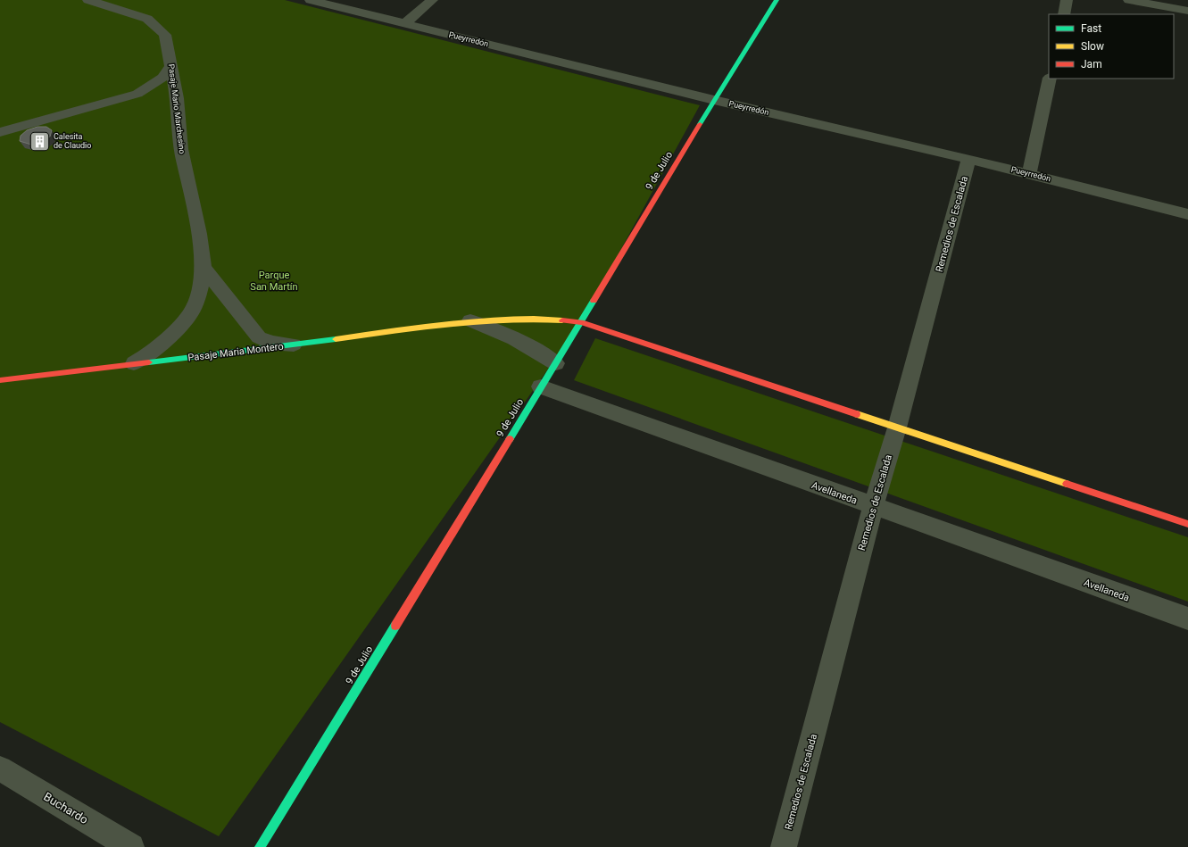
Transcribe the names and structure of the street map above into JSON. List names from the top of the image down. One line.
{"streets":{"street":["Pueyrredón","Pasaje Mario Marchesino","9 de Julio","Remedios de Escalada","Pasaje Maria Montero","Avellaneda","Buchardo"]},"crossings":[["Pueyrredón","9 de Julio"],["Pueyrredón","Remedios de Escalada"],["Pasaje Mario Marchesino","Pasaje Maria Montero"],["9 de Julio","Pasaje Maria Montero"],["9 de Julio","Avellaneda"],["Remedios de Escalada","Avellaneda"]],"parks":["Parque San Martín"],"places":{"building":["Calesita de Claudio"]},"legend":["Fast","Slow","Jam"]}
